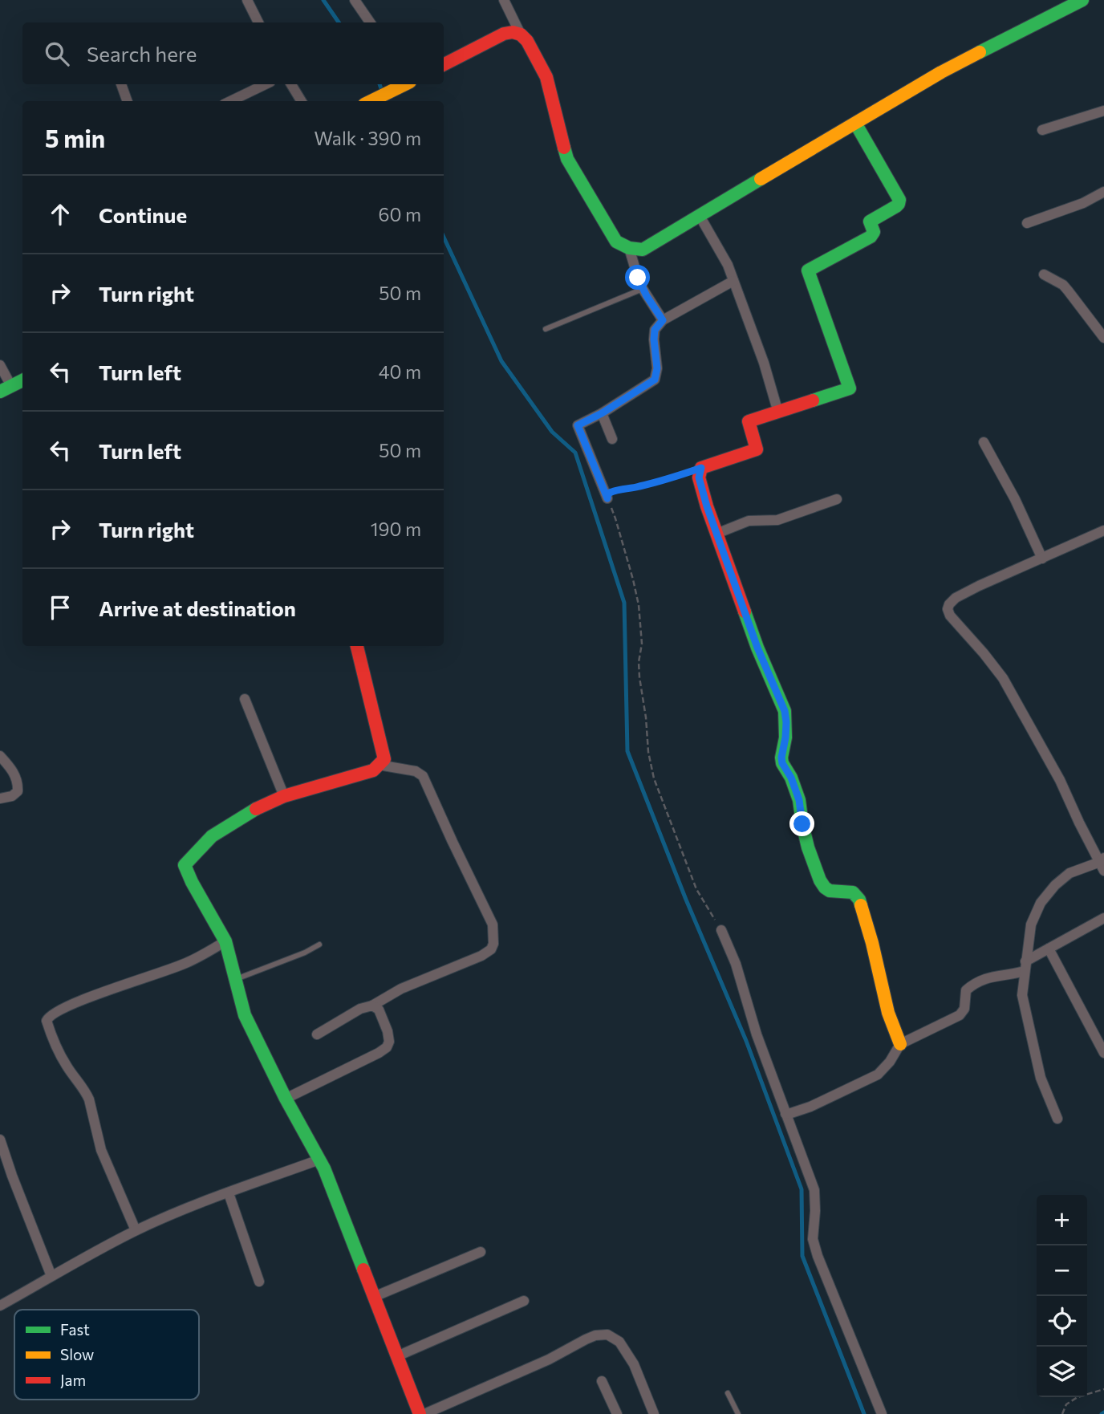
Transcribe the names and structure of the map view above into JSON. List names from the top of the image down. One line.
{"legend":["Fast","Slow","Jam"],"page":{"search":"Search here","heading":["5 min","Walk · 390 m"],"list":[["Continue","60 m"],["Turn right","50 m"],["Turn left","40 m"],["Turn left","50 m"],["Turn right","190 m"],"Arrive at destination"],"map_buttons":["+","−"]}}
